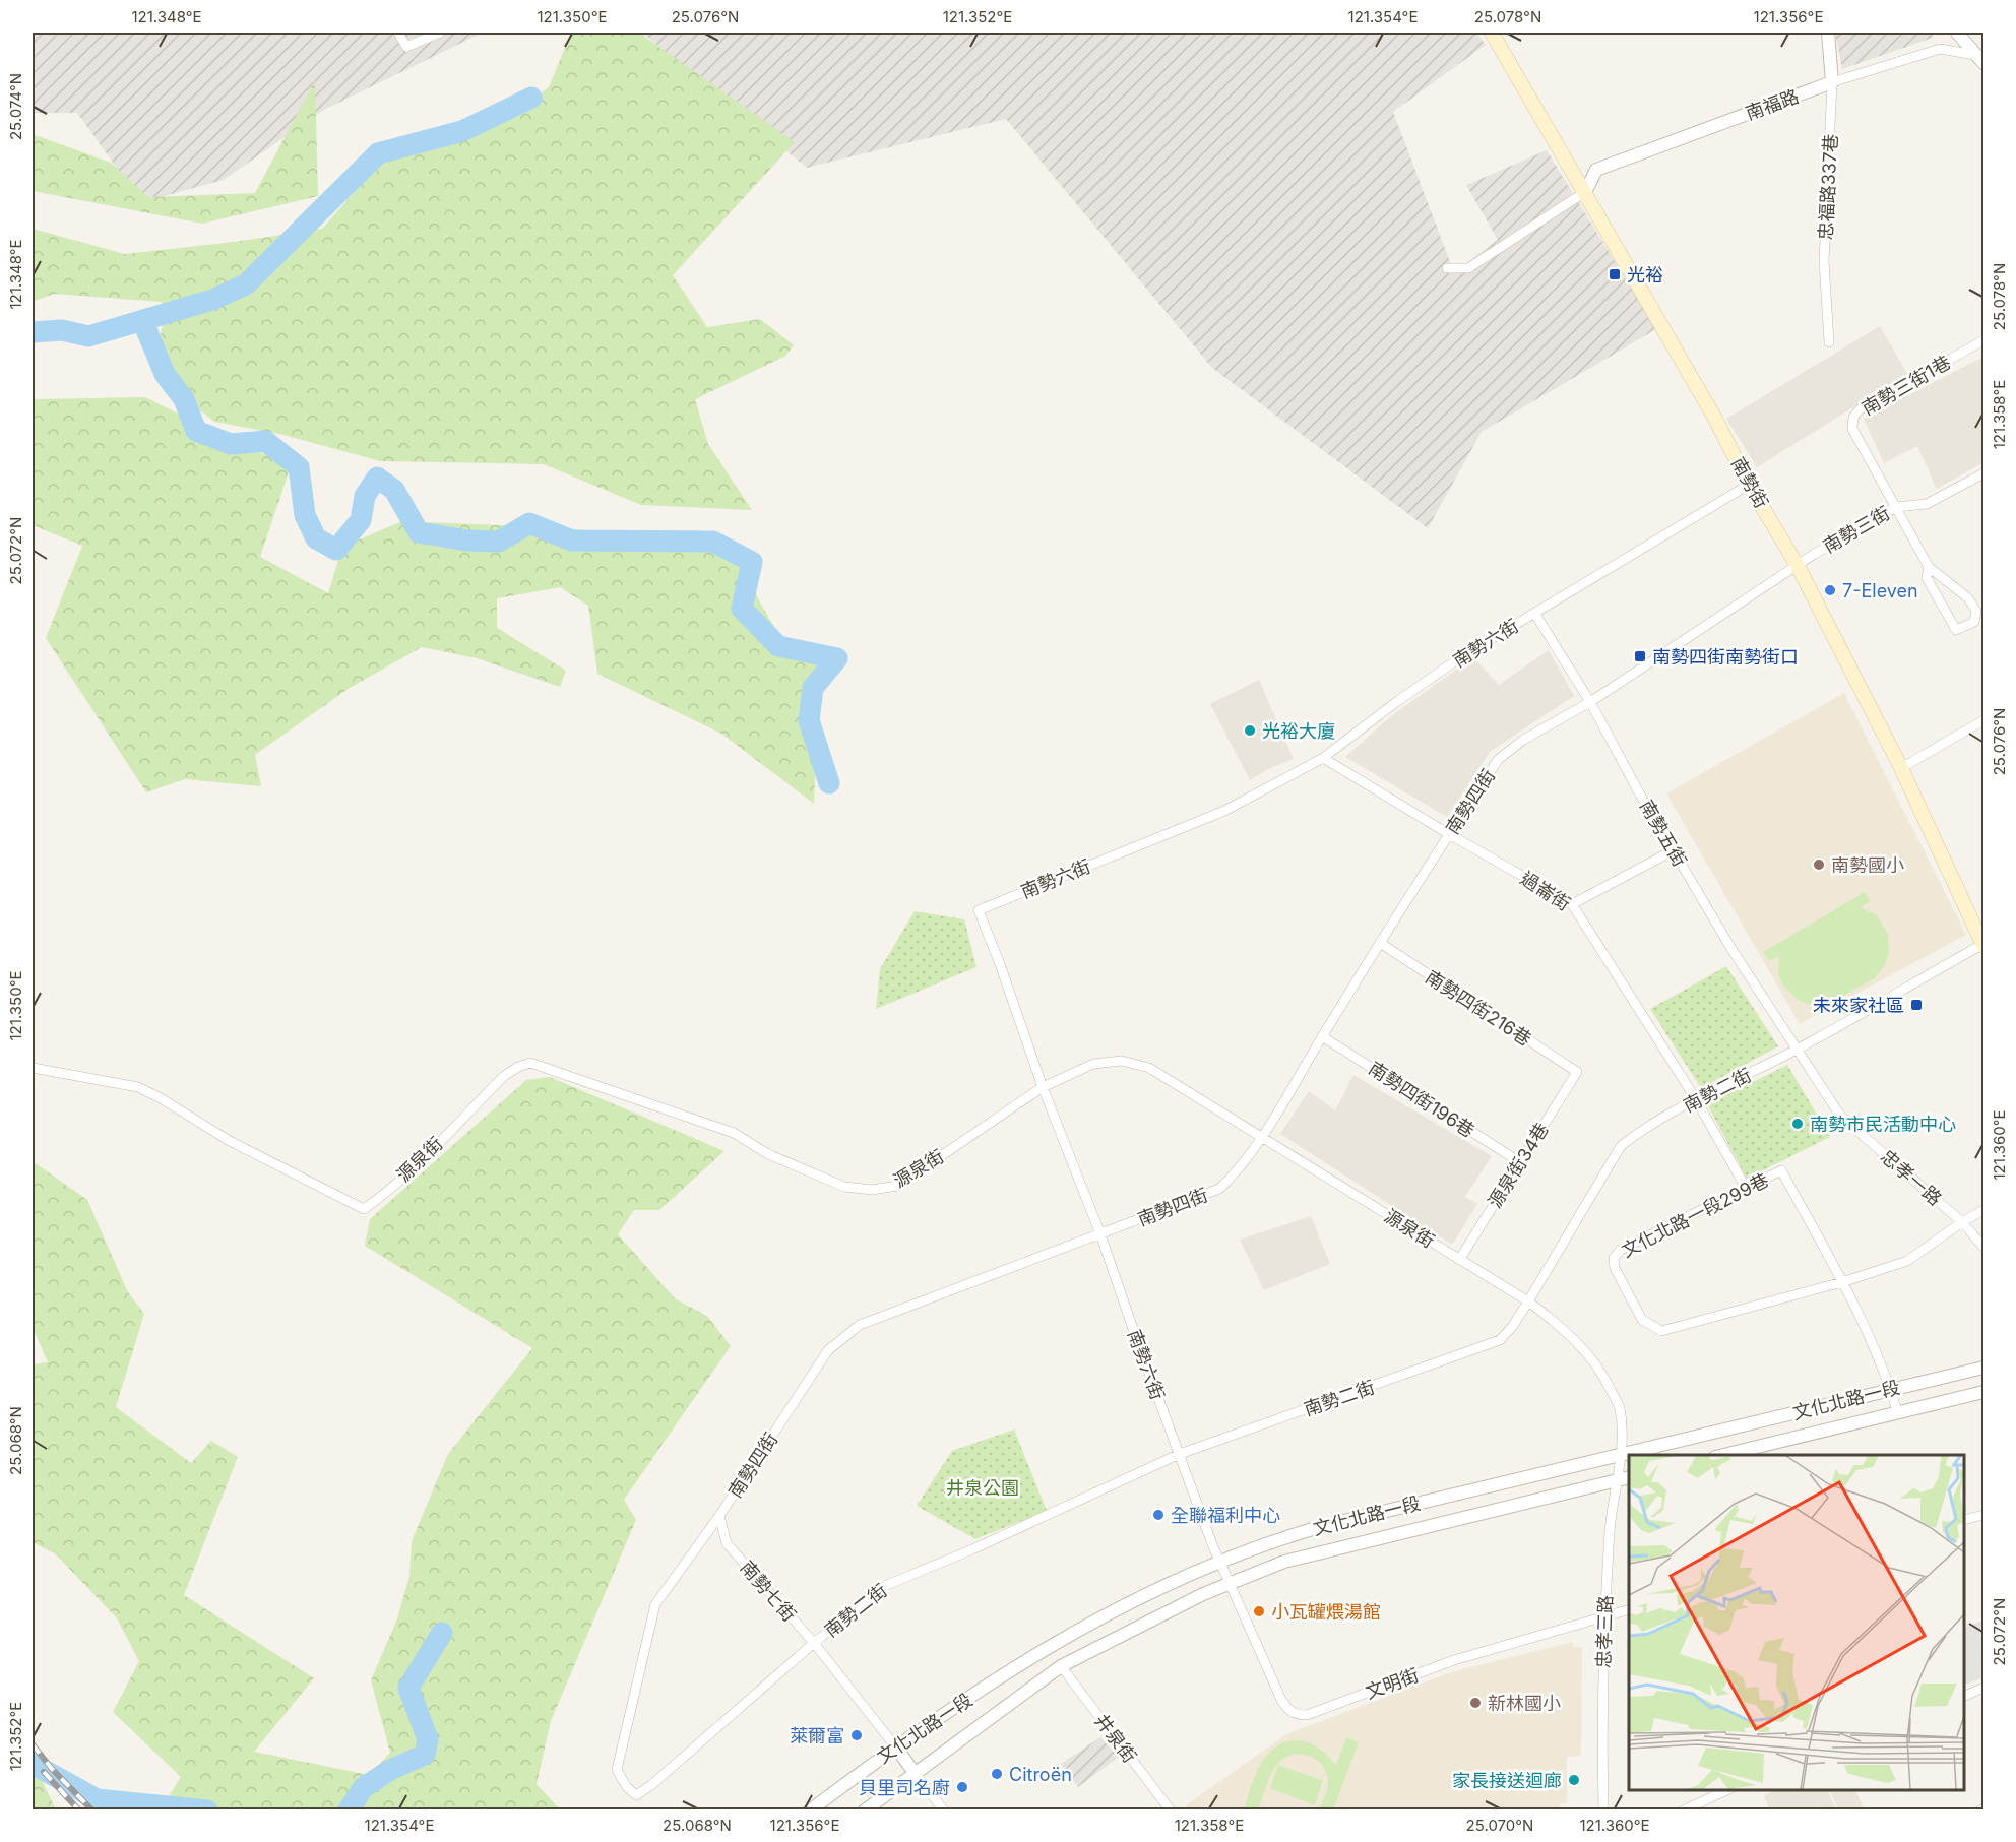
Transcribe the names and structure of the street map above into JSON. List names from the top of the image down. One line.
{"streets":{"main road":["南勢街"],"street":["南福路","忠福路337巷","南勢三街1巷","南勢三街","南勢六街","南勢四街","南勢五街","過崙街","南勢四街216巷","南勢二街","南勢四街196巷","源泉街","源泉街34巷","忠孝一路","文化北路一段299巷","文化北路一段","南勢七街","忠孝三路","文明街","井泉街"]},"crossings":[["南福路","忠福路337巷"],["南福路","南勢街"],["南勢三街1巷","南勢三街"],["南勢街","南勢三街"],["南勢街","南勢六街"],["南勢街","南勢四街"],["南勢街","南勢二街"],["南勢三街","南勢四街"],["南勢六街","南勢四街"],["南勢六街","南勢五街"],["南勢六街","過崙街"],["南勢六街","南勢二街"],["南勢六街","源泉街"],["南勢六街","文化北路一段"],["南勢六街","文明街"],["南勢四街","南勢五街"],["南勢四街","過崙街"],["南勢四街","南勢四街216巷"],["南勢四街","南勢二街"],["南勢四街","南勢四街196巷"],["南勢四街","源泉街"],["南勢四街","南勢七街"],["南勢五街","南勢二街"],["南勢五街","忠孝一路"],["過崙街","南勢二街"],["過崙街","文化北路一段299巷"],["南勢四街216巷","源泉街34巷"],["南勢二街","源泉街"],["南勢二街","忠孝一路"],["南勢二街","南勢七街"],["南勢四街196巷","源泉街34巷"],["源泉街","源泉街34巷"],["源泉街","文化北路一段"],["源泉街","忠孝三路"],["忠孝一路","文化北路一段299巷"],["文化北路一段299巷","文化北路一段"],["文化北路一段","南勢七街"],["文化北路一段","忠孝三路"],["文化北路一段","文明街"],["文化北路一段","井泉街"],["忠孝三路","文明街"]],"parks":["井泉公園"],"places":{"transit":["光裕","南勢四街南勢街口","未來家社區"],"other":["7-Eleven","光裕大廈","南勢國小","南勢市民活動中心","全聯福利中心","小瓦罐煨湯館","新林國小","萊爾富","Citroën","家長接送迴廊","貝里司名廚"]},"coordinates":["121.348°E","121.350°E","25.076°N","121.352°E","121.354°E","25.078°N","121.356°E","25.074°N","121.358°E","25.072°N","121.360°E","25.068°N","25.070°N"]}
